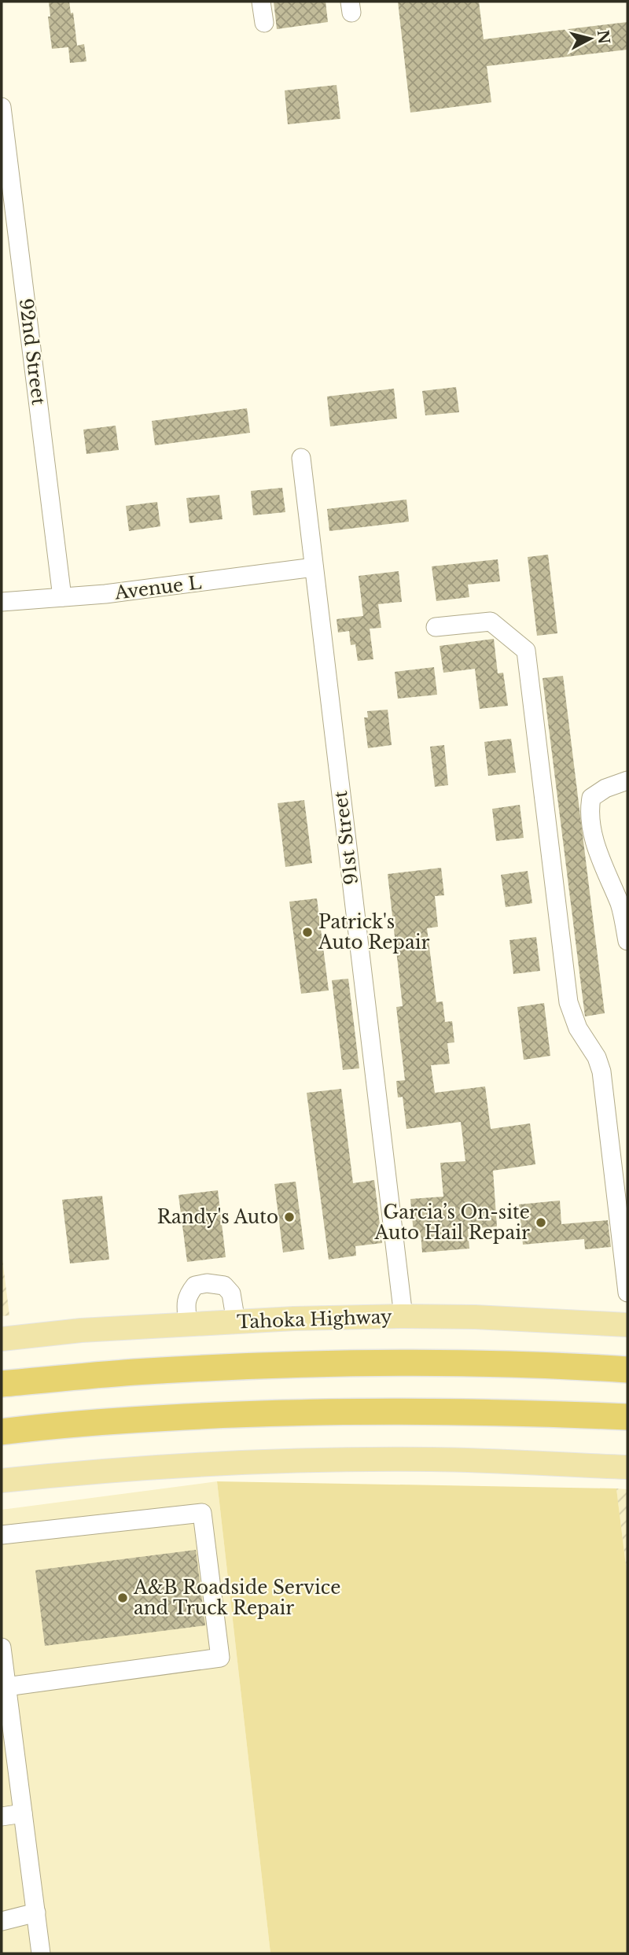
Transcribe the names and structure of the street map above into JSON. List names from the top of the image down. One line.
{"streets":{"main road":["Tahoka Highway"],"street":["92nd Street","Avenue L","91st Street"]},"crossings":[["92nd Street","Avenue L"],["Avenue L","91st Street"],["91st Street","Tahoka Highway"]],"places":["Patrick's Auto Repair","Randy's Auto","Garcia’s On-site Auto Hail Repair","A&B Roadside Service and Truck Repair"],"north":"right"}
